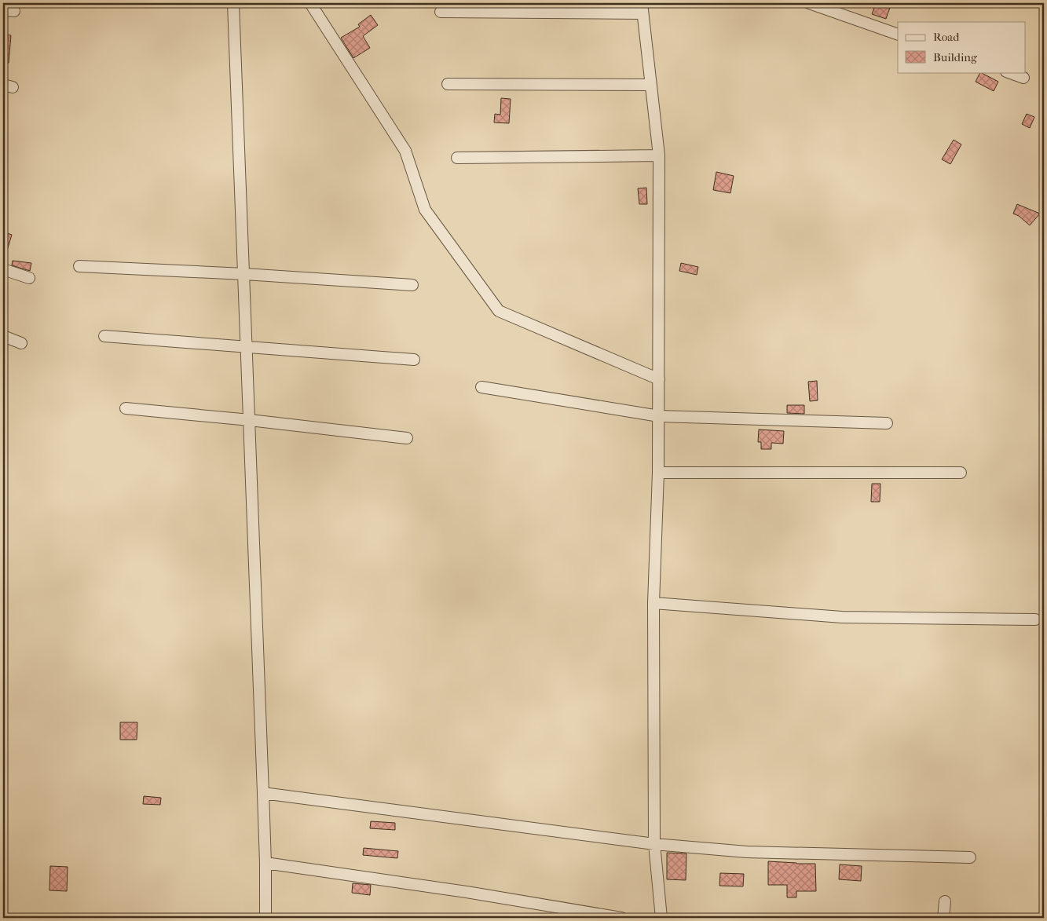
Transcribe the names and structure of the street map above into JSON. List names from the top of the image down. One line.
{"legend":["Road","Building"]}
